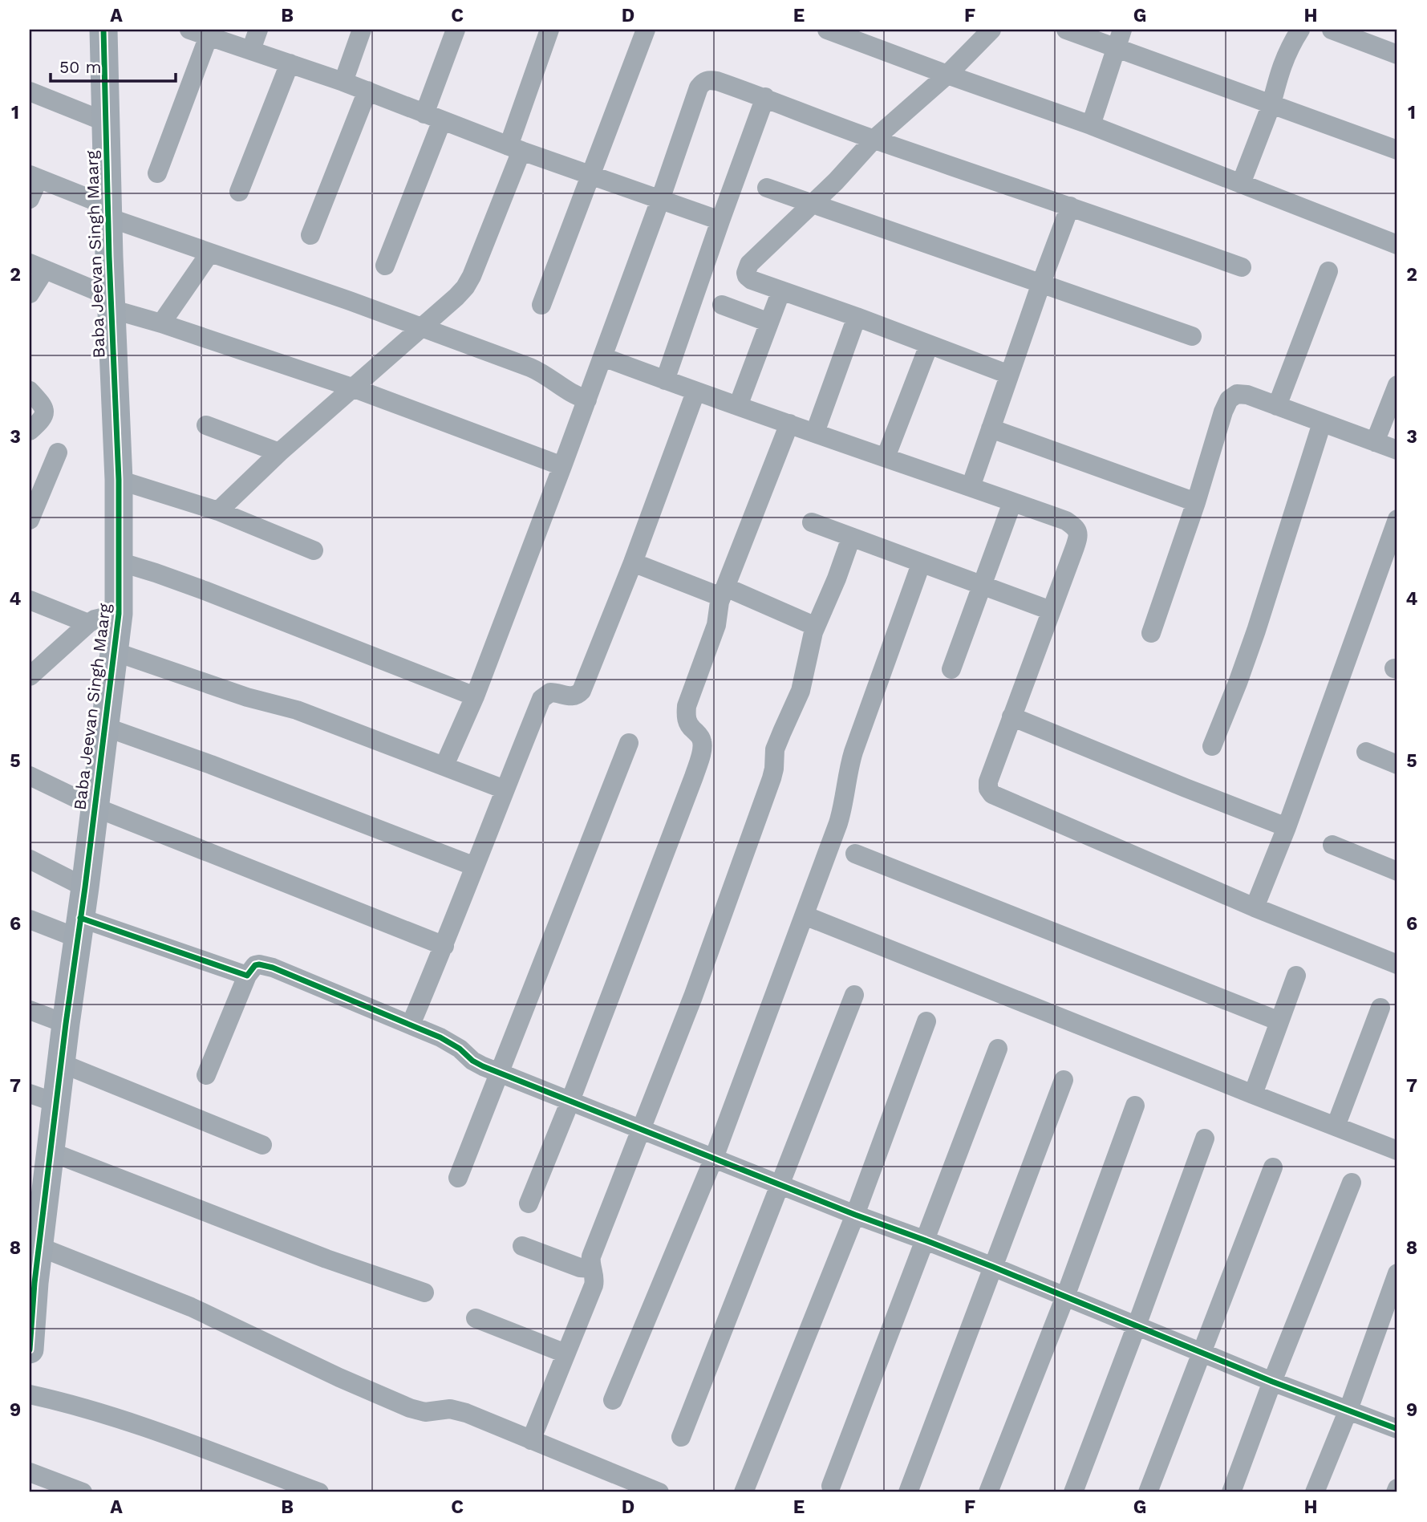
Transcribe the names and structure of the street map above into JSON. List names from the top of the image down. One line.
{"streets":{"street":["Baba Jeevan Singh Maarg"]},"scale_bar":"50 m","grid":{"columns":["A","B","C","D","E","F","G","H"],"rows":["1","2","3","4","5","6","7","8","9"]}}
